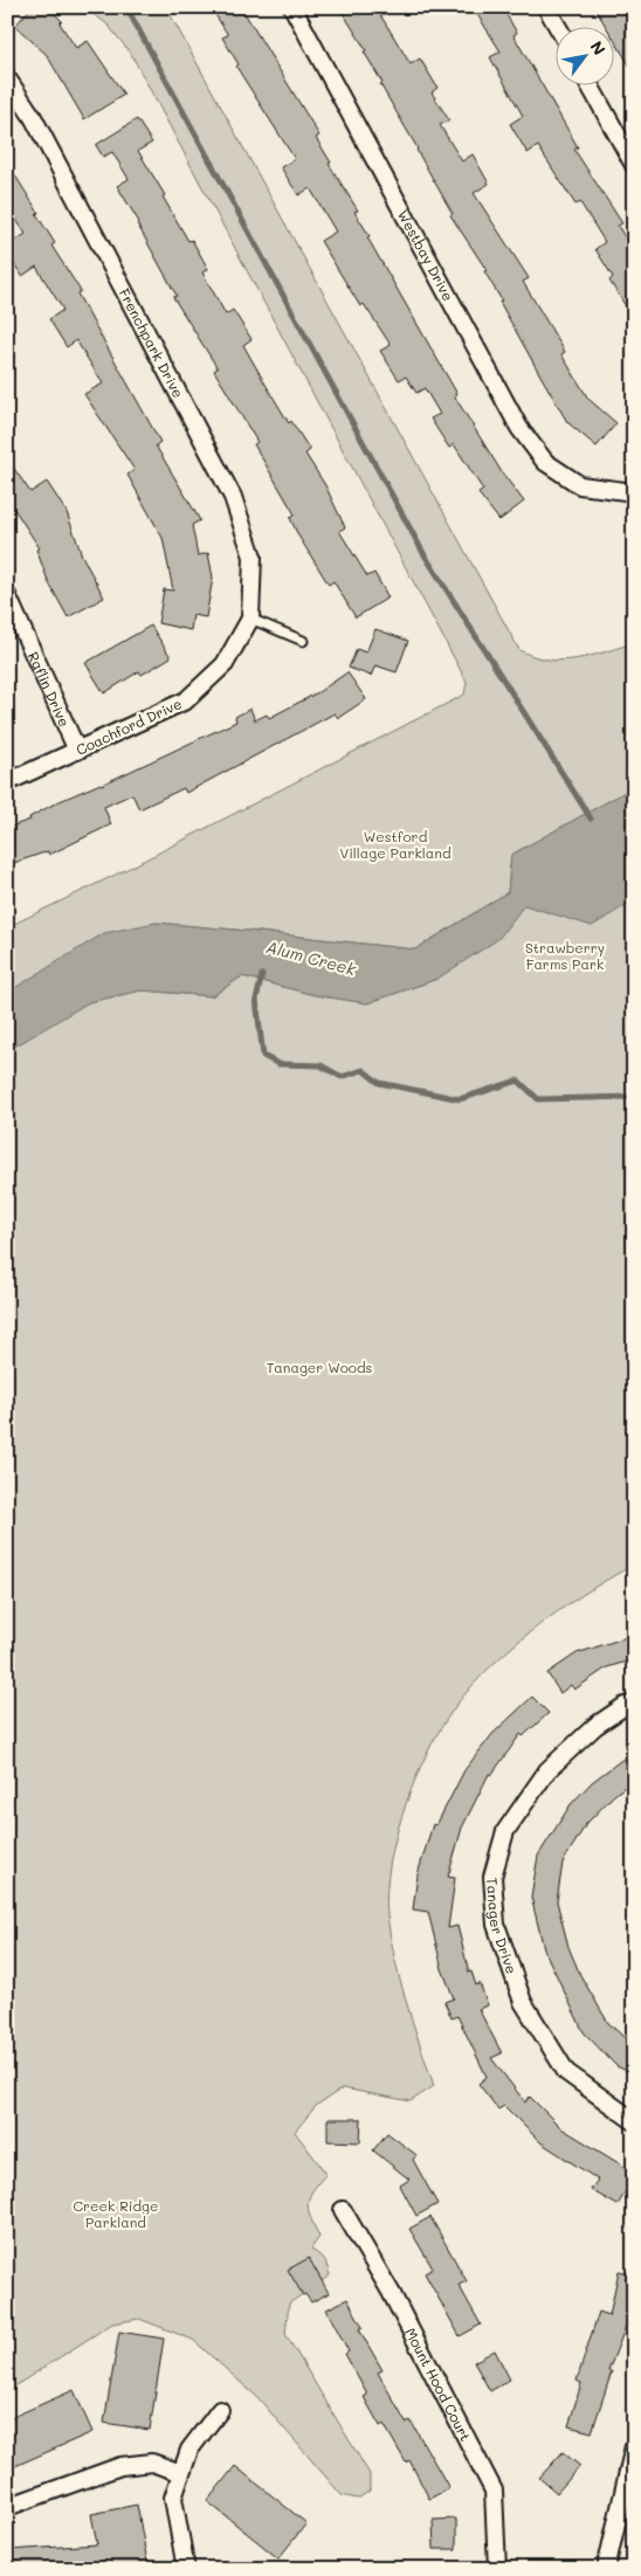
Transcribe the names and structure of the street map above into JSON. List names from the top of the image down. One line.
{"streets":{"street":["Westbay Drive","Frenchpark Drive","Raflin Drive","Coachford Drive","Tanager Drive","Mount Hood Court"]},"crossings":[["Frenchpark Drive","Coachford Drive"],["Raflin Drive","Coachford Drive"]],"water":["Alum Creek"],"parks":["Westford Village Parkland","Strawberry Farms Park","Tanager Woods","Creek Ridge Parkland"],"north":"top right"}
